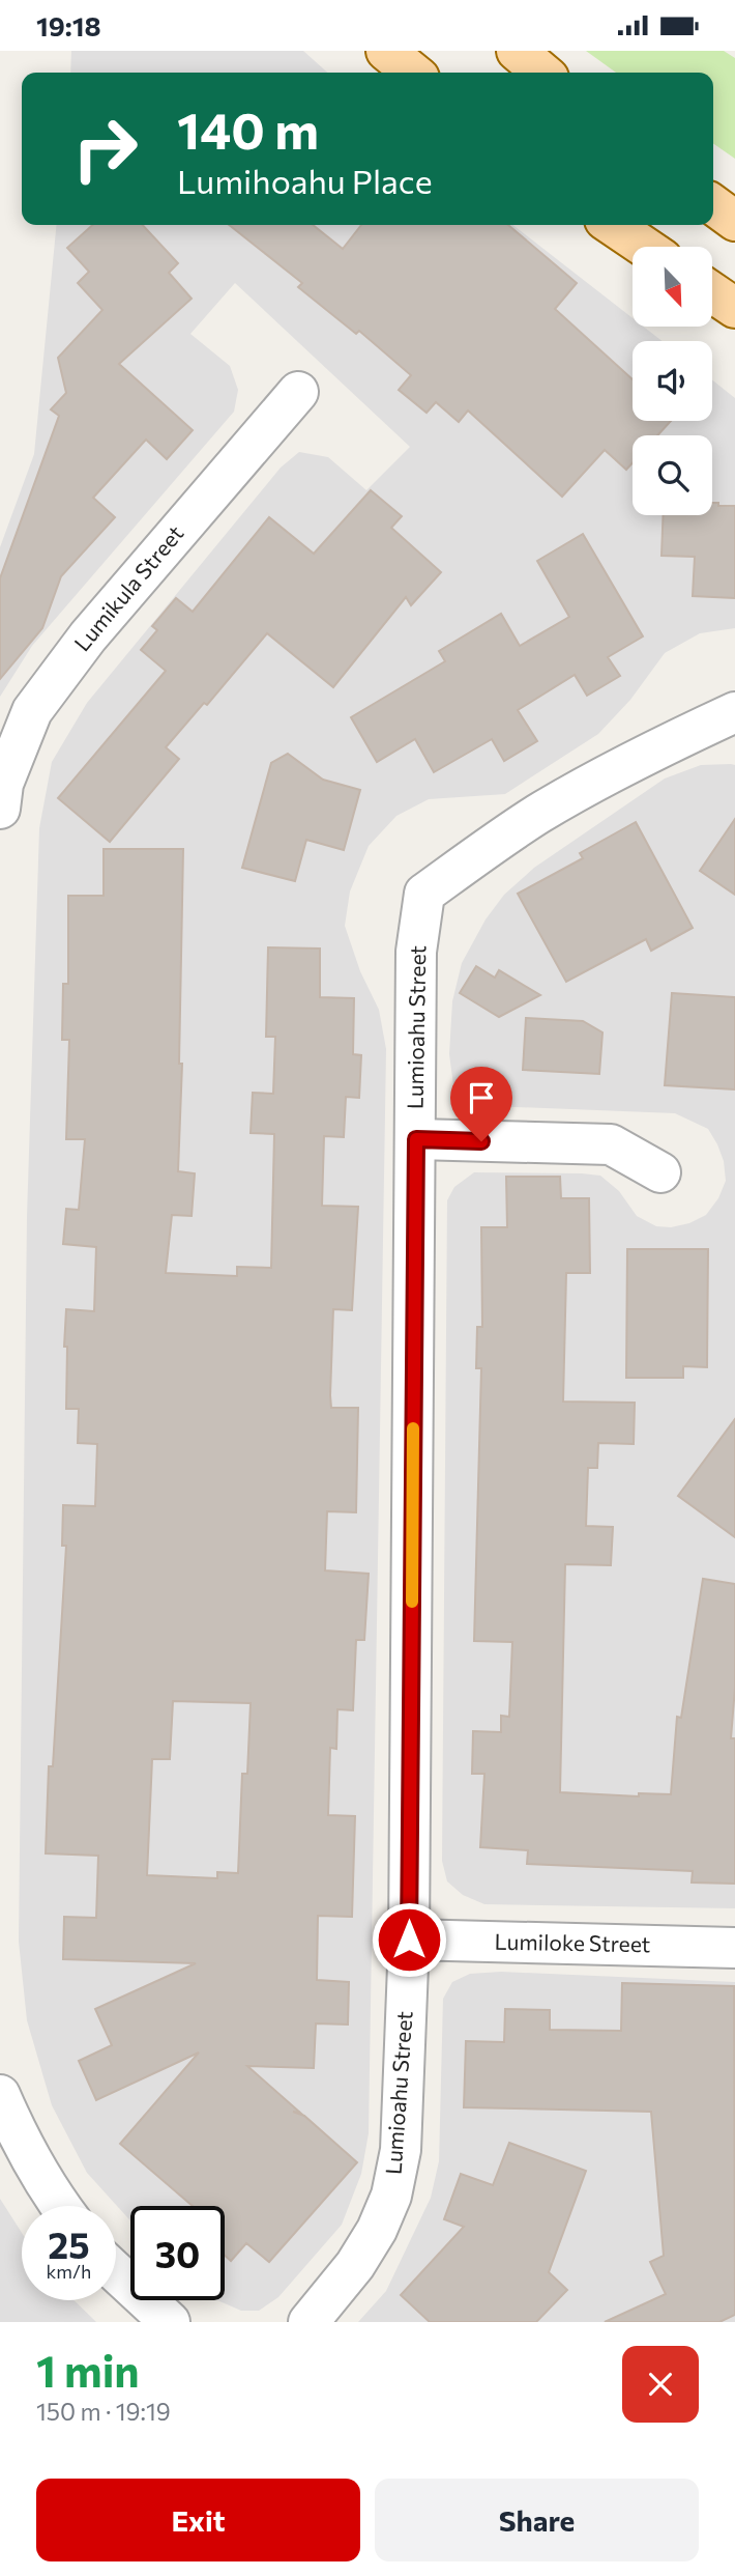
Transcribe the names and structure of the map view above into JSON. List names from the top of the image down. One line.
{"streets":{"street":["Lumikula Street","Lumioahu Street","Lumiloke Street"]},"crossings":[["Lumioahu Street","Lumiloke Street"]],"north":"bottom right","page":{"status":"19:18","turn":["140 m","Lumihoahu Place"],"speed":"25 km/h","limit":"30","heading":["1 min","150 m · 19:19"],"buttons":["Exit","Share"]}}
